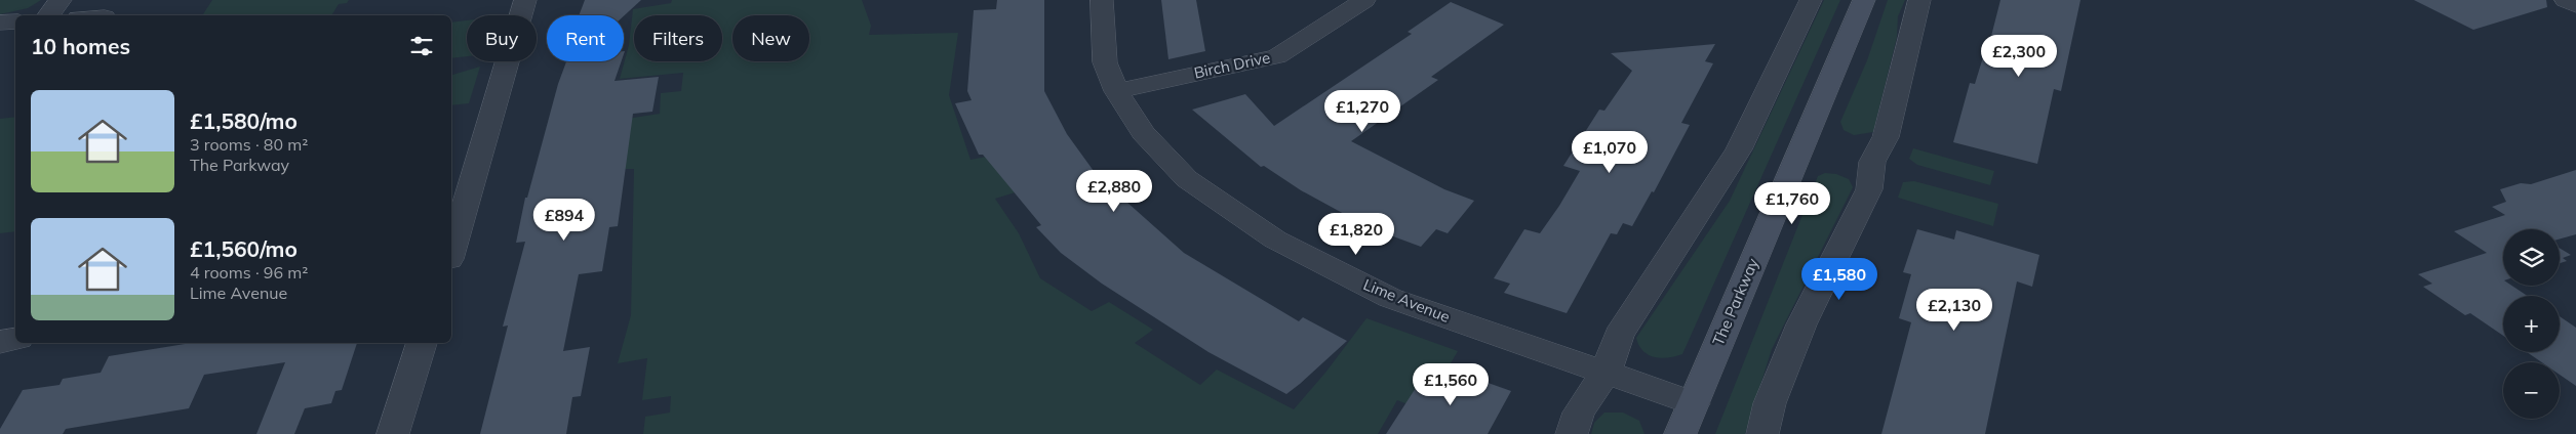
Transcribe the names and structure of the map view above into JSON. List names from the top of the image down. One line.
{"streets":{"street":["Birch Drive","Lime Avenue","The Parkway"]},"crossings":[["Birch Drive","Lime Avenue"],["Lime Avenue","The Parkway"]],"page":{"chip":["Buy","Rent","Filters","New"],"heading":"10 homes","price":["£2,300","£1,270","£1,070","£2,880","£1,760","£894","£1,820","£1,580","£2,130","£1,560"],"list":[{"name":"£1,580/mo","note":"3 rooms · 80 m² · The Parkway"},{"name":"£1,560/mo","note":"4 rooms · 96 m² · Lime Avenue"}],"map_buttons":["+","−"]}}
